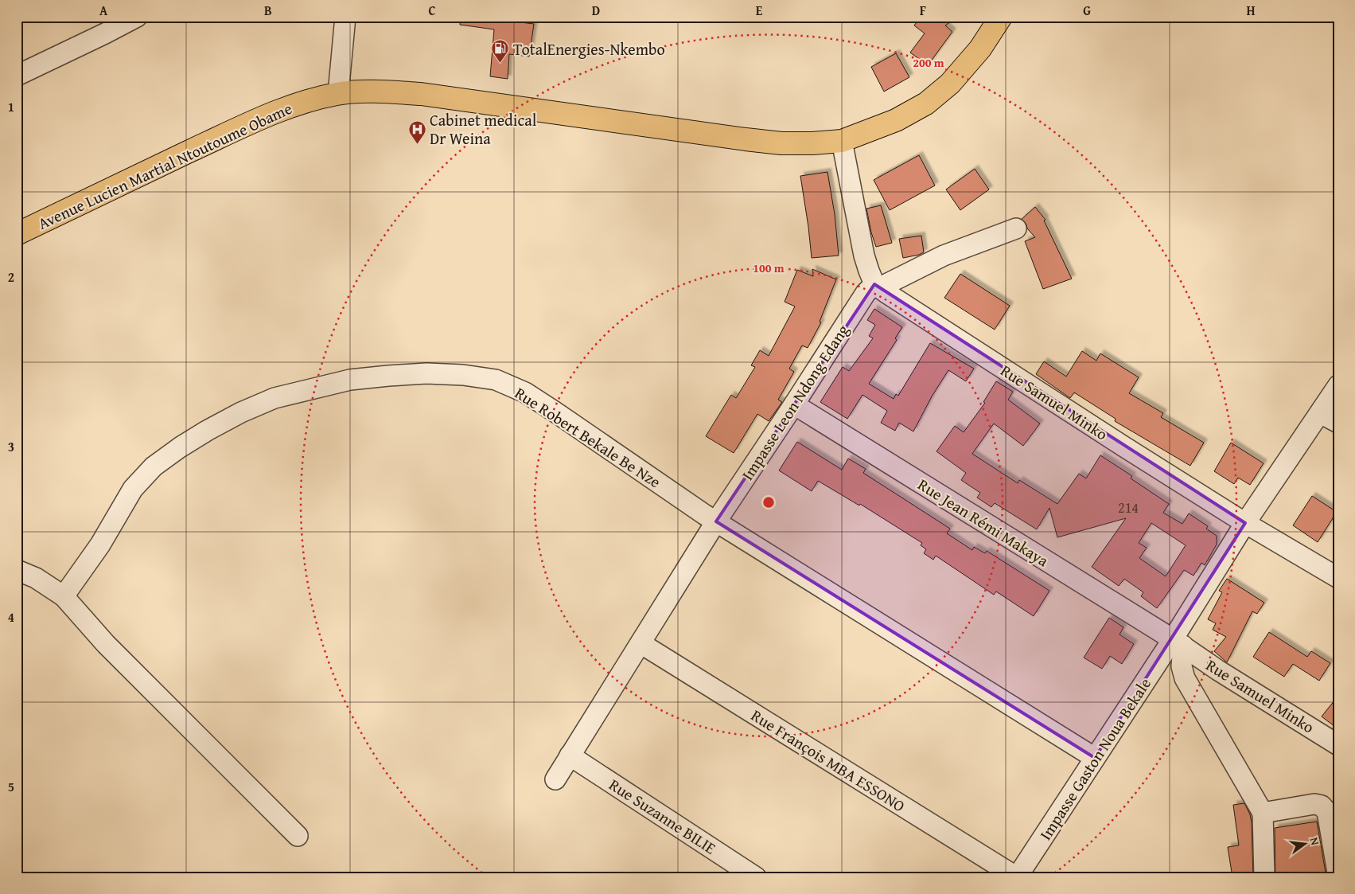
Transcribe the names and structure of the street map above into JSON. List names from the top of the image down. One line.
{"streets":{"main road":["Avenue Lucien Martial Ntoutoume Obame"],"street":["Impasse Leon Ndong Edang","Rue Samuel Minko","Rue Robert Bekale Be Nze","Rue Jean Rémi Makaya","Impasse Gaston Noua Bekale","Rue François MBA ESSONO","Rue Suzanne BILIE"]},"crossings":[["Impasse Leon Ndong Edang","Rue Samuel Minko"],["Impasse Leon Ndong Edang","Rue Robert Bekale Be Nze"],["Impasse Leon Ndong Edang","Rue Jean Rémi Makaya"],["Impasse Leon Ndong Edang","Rue François MBA ESSONO"],["Impasse Leon Ndong Edang","Rue Suzanne BILIE"],["Rue Samuel Minko","Rue Jean Rémi Makaya"],["Rue Samuel Minko","Impasse Gaston Noua Bekale"],["Rue Robert Bekale Be Nze","Impasse Gaston Noua Bekale"],["Rue Jean Rémi Makaya","Impasse Gaston Noua Bekale"],["Impasse Gaston Noua Bekale","Rue François MBA ESSONO"]],"places":{"fuel station":["TotalEnergies-Nkembo"],"hospital":["Cabinet medical Dr Weina"]},"house_numbers":["214"],"north":"right","grid":{"columns":["A","B","C","D","E","F","G","H"],"rows":["1","2","3","4","5"]},"rings":["200 m","100 m"]}
